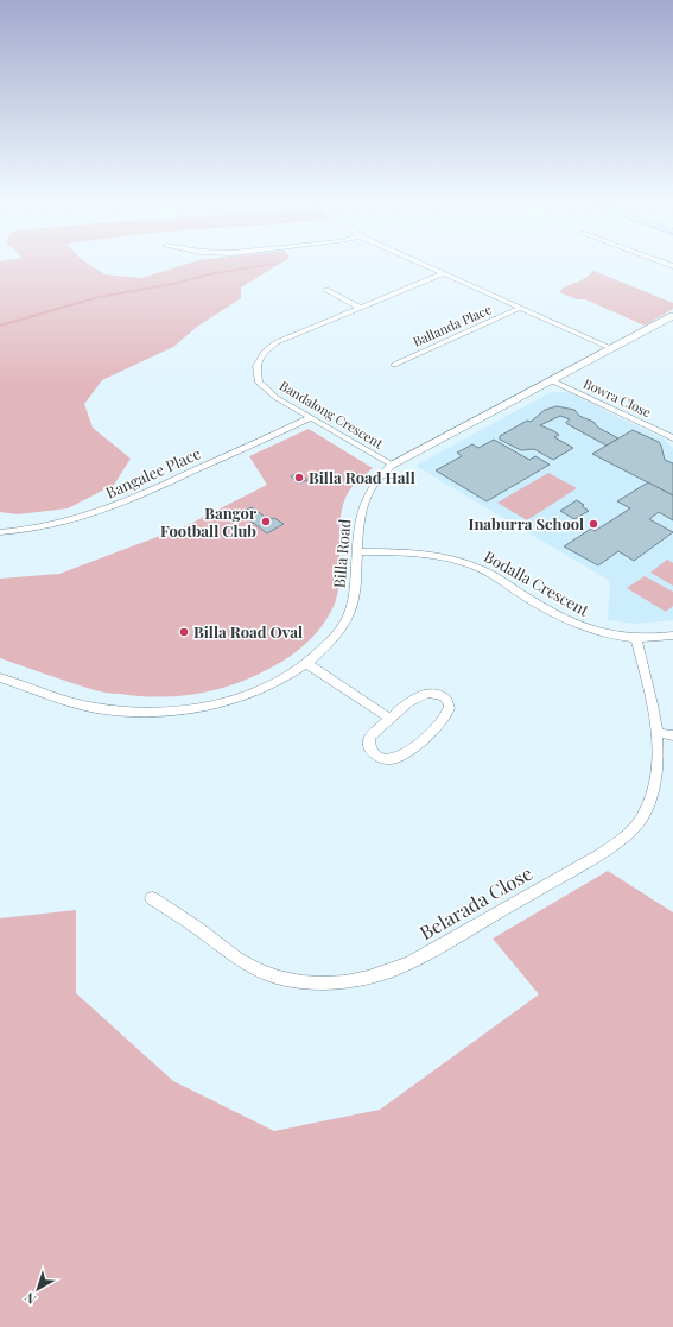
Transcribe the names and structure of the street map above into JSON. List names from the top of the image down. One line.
{"streets":{"street":["Ballanda Place","Bowra Close","Bandalong Crescent","Bangalee Place","Billa Road","Bodalla Crescent","Belarada Close"]},"crossings":[["Bowra Close","Billa Road"],["Bandalong Crescent","Bangalee Place"],["Bandalong Crescent","Billa Road"],["Billa Road","Bodalla Crescent"],["Bodalla Crescent","Belarada Close"]],"places":["Billa Road Hall","Bangor Football Club","Inaburra School","Billa Road Oval"],"north":"bottom left"}
